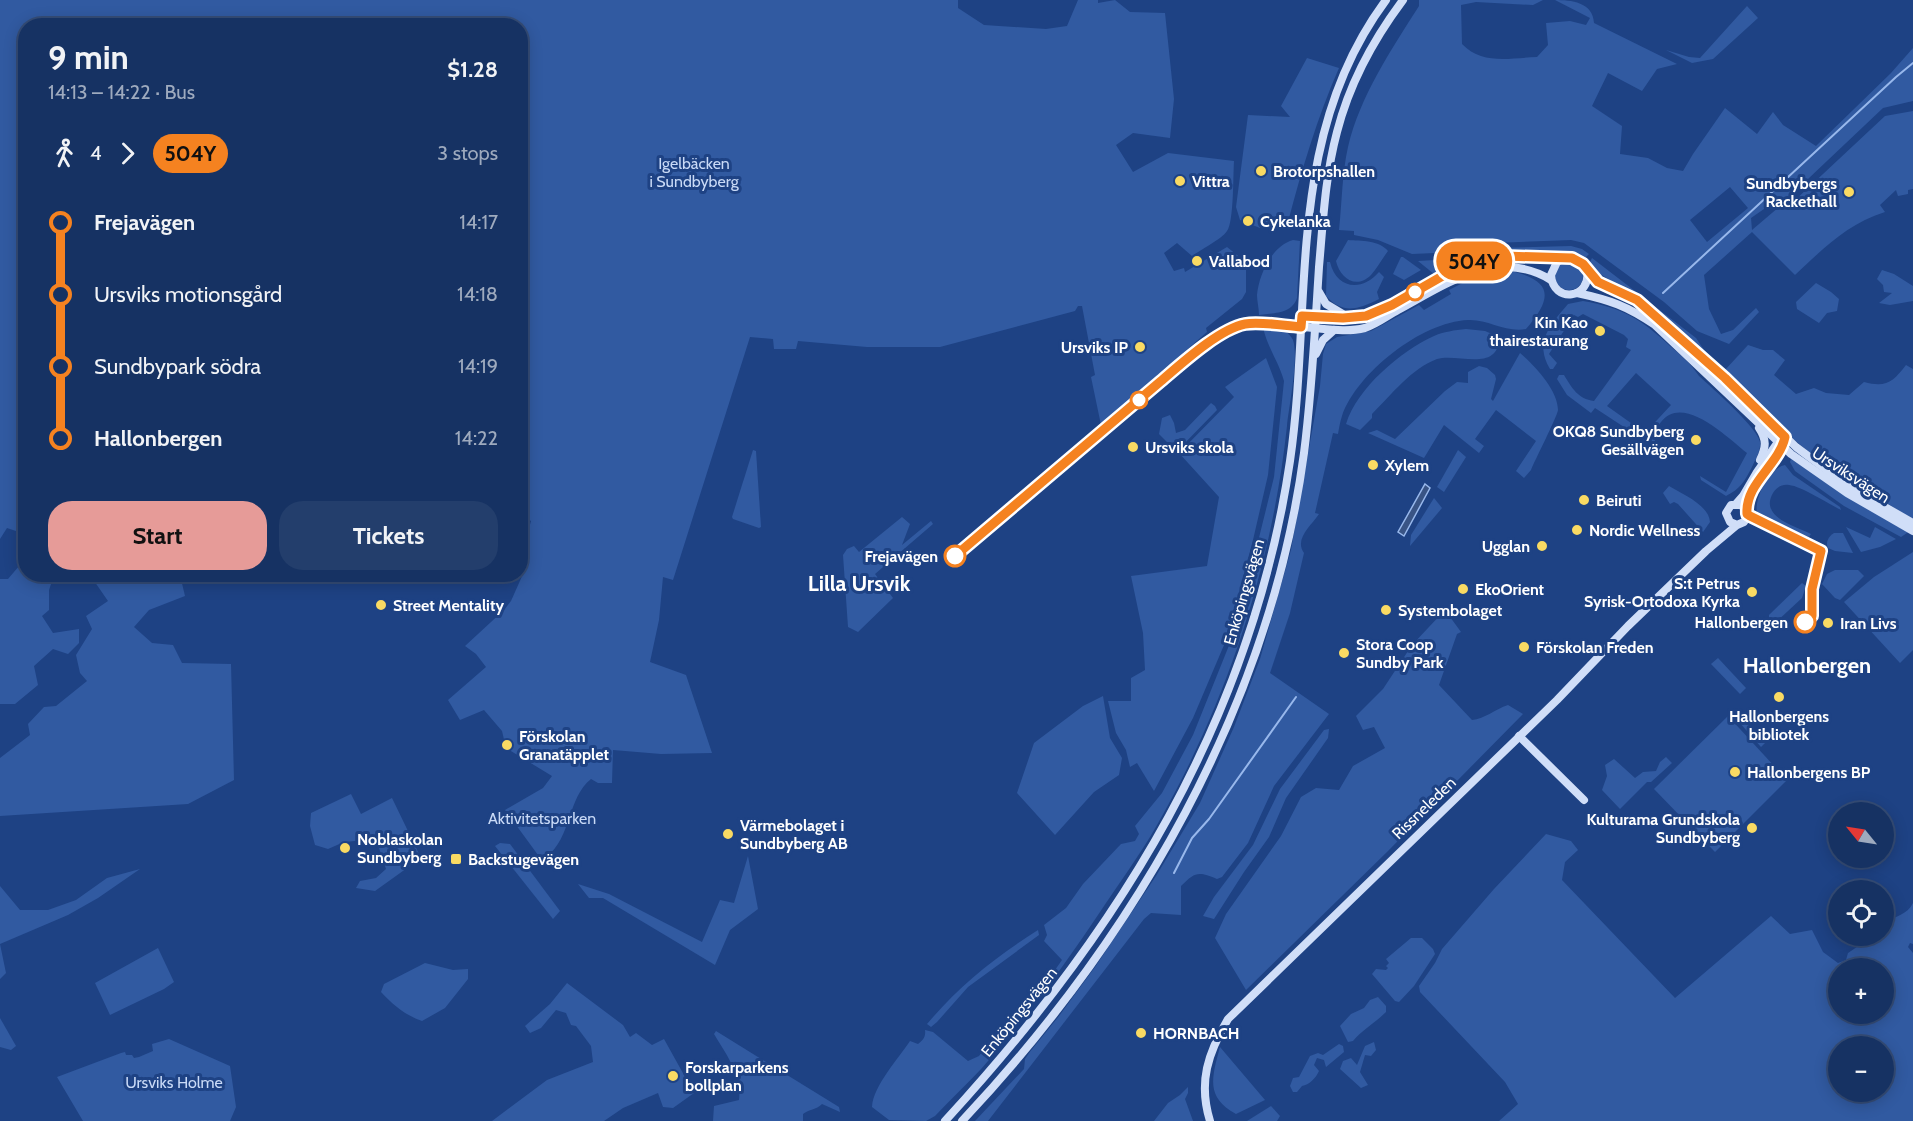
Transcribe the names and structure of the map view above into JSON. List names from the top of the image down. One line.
{"streets":{"street":["Ursviksvägen","Enköpingsvägen","Rissneleden"]},"districts":["Lilla Ursvik","Hallonbergen"],"parks":["Igelbäcken i Sundbyberg","Aktivitetsparken","Ursviks Holme"],"places":{"other":["Brotorpshallen","Vittra","Sundbybergs Rackethall","Cykelanka","Vallabod","Kin Kao thairestaurang","Ursviks IP","OKQ8 Sundbyberg Gesällvägen","Ursviks skola","Xylem","Beiruti","Nordic Wellness","Ugglan","Frejavägen","EkoOrient","S:t Petrus Syrisk-Ortodoxa Kyrka","Street Mentality","Systembolaget","Hallonbergen","Iran Livs","Förskolan Freden","Stora Coop Sundby Park","Hallonbergens bibliotek","Förskolan Granatäpplet","Hallonbergens BP","Kulturama Grundskola Sundbyberg","Värmebolaget i Sundbyberg AB","Noblaskolan Sundbyberg","HORNBACH","Forskarparkens bollplan"],"transit":["Backstugevägen"]},"lines":["bus line 504Y"],"north":"top left","page":{"on_map":"504Y","heading":["9 min","14:13 – 14:22 · Bus","$1.28"],"legs":["4","504Y","3 stops"],"list":[{"name":"Frejavägen","value":"14:17"},{"name":"Ursviks motionsgård","value":"14:18"},{"name":"Sundbypark södra","value":"14:19"},{"name":"Hallonbergen","value":"14:22"}],"buttons":["Start","Tickets"],"map_buttons":["+","−"]}}
